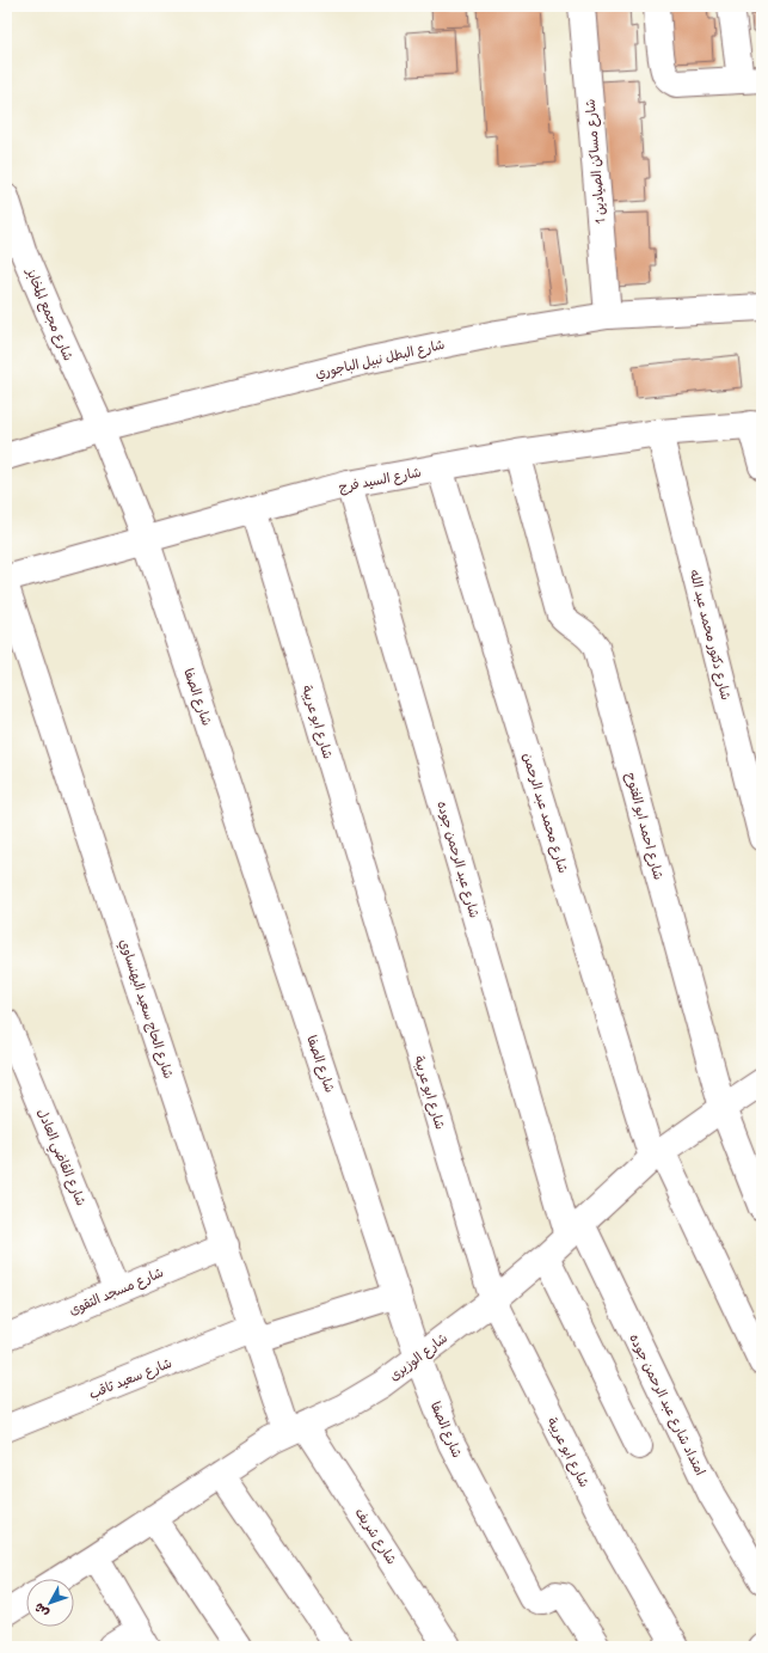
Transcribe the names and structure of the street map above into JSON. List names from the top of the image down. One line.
{"streets":{"street":["شارع مساكن الصيادين 1","شارع مجمع المخابز","شارع البطل نبيل الباجوري","شارع السيد فرج","شارع دكتور محمد عبد الله","شارع الصفا","شارع ابو عريبة","شارع محمد عبد الرحمن","شارع احمد ابو الفتوح","شارع عبد الرحمن جوده","شارع الحاج سعيد البهنساوي","شارع القاضي العادل","شارع مسجد التقوى","شارع الوزيرى","شارع سعيد ثاقب","امتداد شارع عبد الرحمن جوده","شارع شريف"]},"crossings":[["شارع مساكن الصيادين 1","شارع البطل نبيل الباجوري"],["شارع مجمع المخابز","شارع البطل نبيل الباجوري"],["شارع مجمع المخابز","شارع الصفا"],["شارع البطل نبيل الباجوري","شارع الصفا"],["شارع السيد فرج","شارع دكتور محمد عبد الله"],["شارع السيد فرج","شارع الصفا"],["شارع السيد فرج","شارع ابو عريبة"],["شارع السيد فرج","شارع محمد عبد الرحمن"],["شارع السيد فرج","شارع احمد ابو الفتوح"],["شارع السيد فرج","شارع عبد الرحمن جوده"],["شارع الصفا","شارع الوزيرى"],["شارع الصفا","شارع سعيد ثاقب"],["شارع ابو عريبة","شارع الوزيرى"],["شارع محمد عبد الرحمن","شارع الوزيرى"],["شارع احمد ابو الفتوح","شارع الوزيرى"],["شارع عبد الرحمن جوده","شارع الوزيرى"],["شارع عبد الرحمن جوده","امتداد شارع عبد الرحمن جوده"],["شارع الحاج سعيد البهنساوي","شارع مسجد التقوى"],["شارع الحاج سعيد البهنساوي","شارع الوزيرى"],["شارع الحاج سعيد البهنساوي","شارع سعيد ثاقب"],["شارع الحاج سعيد البهنساوي","شارع شريف"],["شارع القاضي العادل","شارع مسجد التقوى"],["شارع الوزيرى","امتداد شارع عبد الرحمن جوده"],["شارع الوزيرى","شارع شريف"]],"north":"bottom left"}
